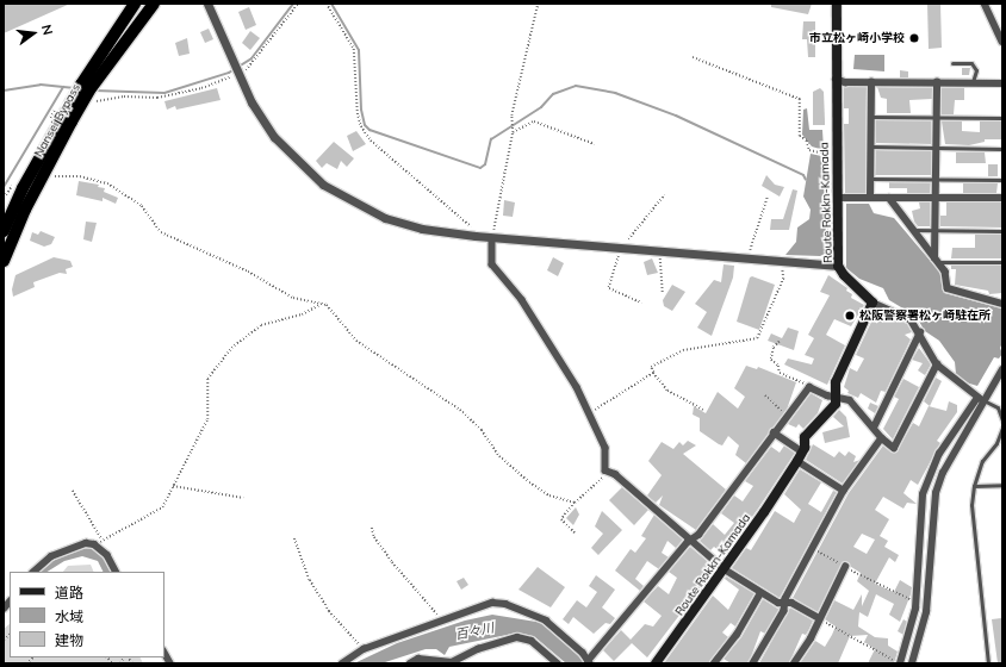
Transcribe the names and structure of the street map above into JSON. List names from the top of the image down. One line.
{"streets":{"highway":["Nansei Bypass"],"main road":["Route Rokkn-Kamada"]},"water":["百々川"],"places":["市立松ヶ崎小学校","松阪警察署松ヶ崎駐在所"],"legend":["道路","水域","建物"],"north":"right"}
